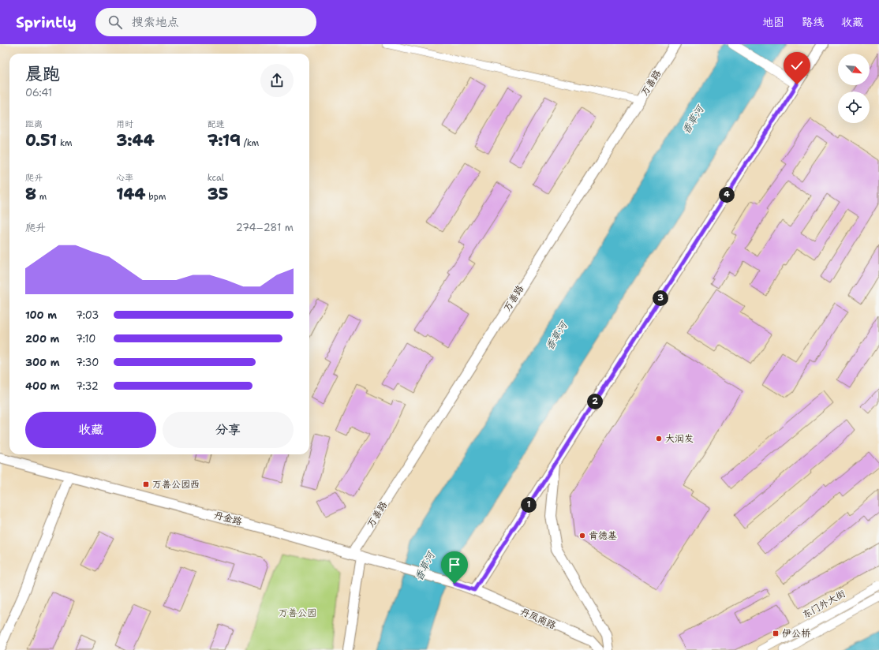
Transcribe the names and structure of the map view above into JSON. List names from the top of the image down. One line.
{"streets":{"main road":["万善路","丹金路","丹凤南路"],"street":["东门外大街"]},"crossings":[["万善路","丹金路"],["丹金路","丹凤南路"]],"water":["香草河"],"parks":["万善公园"],"places":{"other":["大润发","肯德基"],"transit":["万善公园西","伊公桥"]},"north":"bottom right","page":{"header":"Sprintly","search":"搜索地点","nav":["地图","路线","收藏"],"heading":["晨跑","06:41"],"stats":[["距离","0.51 km"],["用时","3:44"],["配速","7:19 /km"],["爬升","8 m"],["心率","144 bpm"],["kcal","35"]],"pins":["4","3","2","1"],"chart":["爬升","274–281 m"],"list":[{"name":"100 m","note":"7:03"},{"name":"200 m","note":"7:10"},{"name":"300 m","note":"7:30"},{"name":"400 m","note":"7:32"}],"buttons":["收藏","分享"]}}
